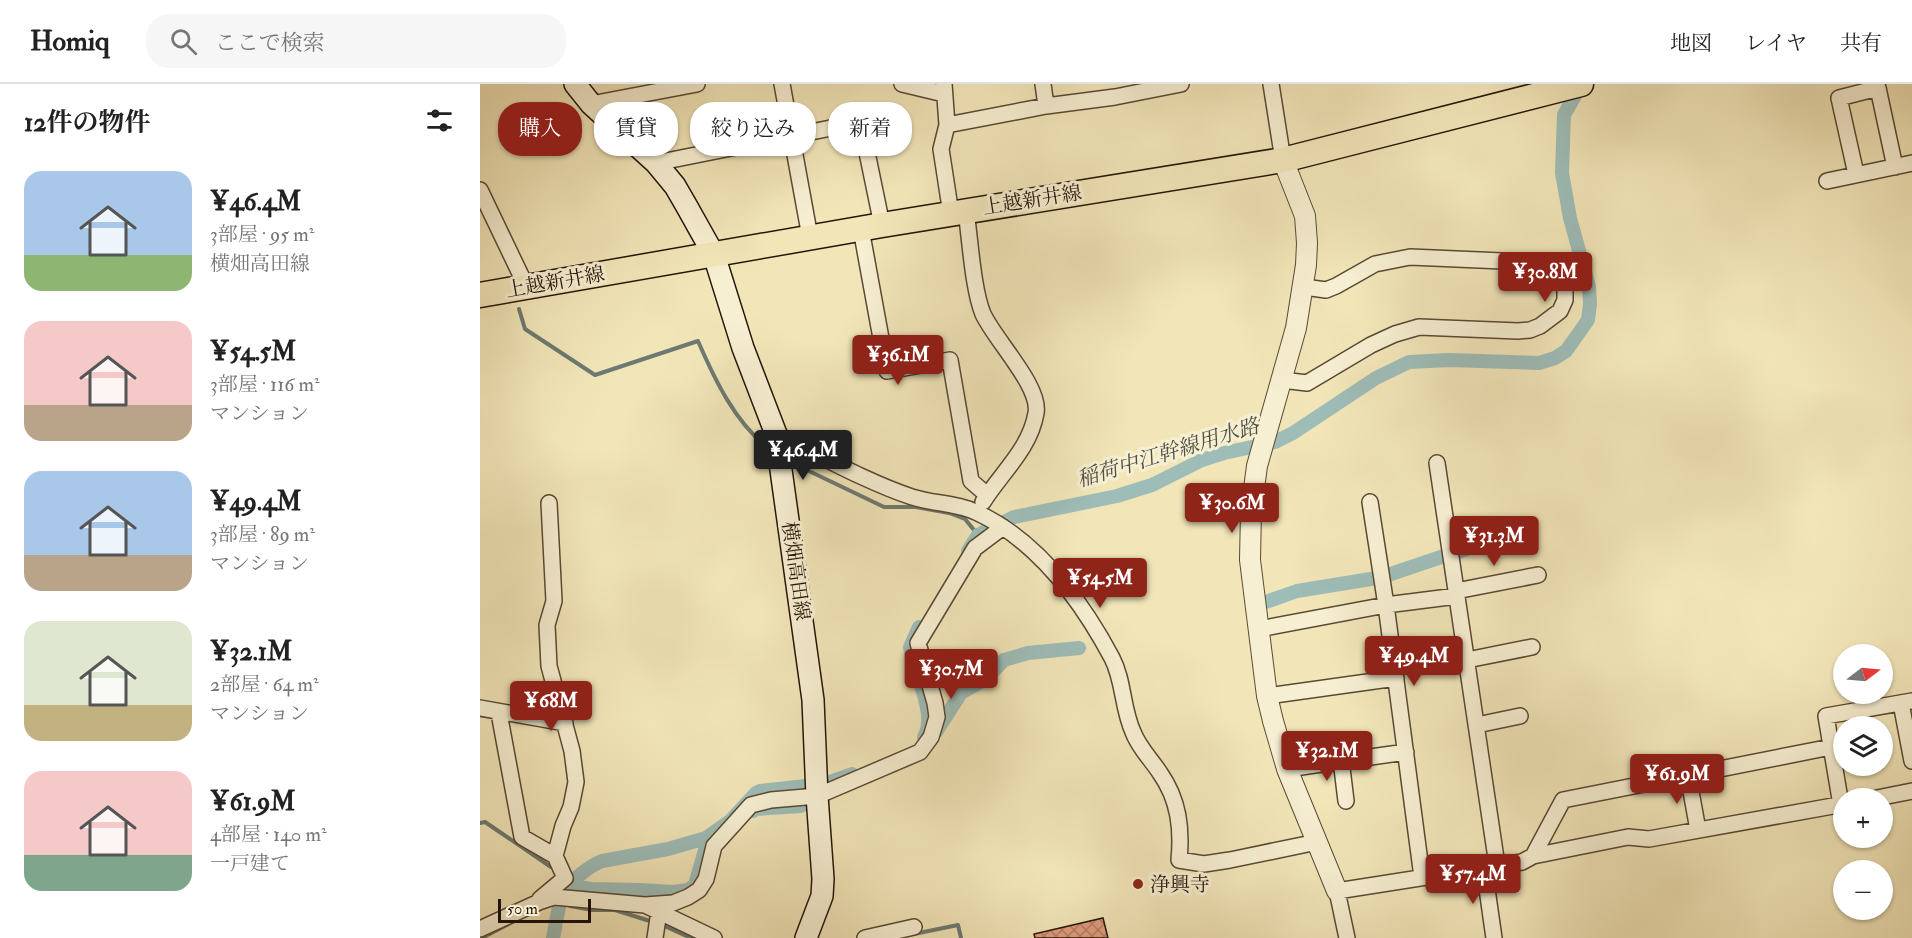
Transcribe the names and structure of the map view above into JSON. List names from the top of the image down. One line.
{"streets":{"main road":["上越新井線","横畑高田線"]},"crossings":[["上越新井線","横畑高田線"]],"water":["稲荷中江幹線用水路"],"places":["浄興寺"],"scale_bar":"50 m","north":"right","page":{"header":"Homiq","search":"ここで検索","nav":["地図","レイヤ","共有"],"heading":"12件の物件","chip":["購入","賃貸","絞り込み","新着"],"list":[{"name":"¥46.4M","note":"3部屋 · 95 m² · 横畑高田線"},{"name":"¥54.5M","note":"3部屋 · 116 m² · マンション"},{"name":"¥49.4M","note":"3部屋 · 89 m² · マンション"},{"name":"¥32.1M","note":"2部屋 · 64 m² · マンション"},{"name":"¥61.9M","note":"4部屋 · 140 m² · 一戸建て"}],"price":["¥30.8M","¥36.1M","¥46.4M","¥30.6M","¥31.3M","¥54.5M","¥49.4M","¥30.7M","¥68M","¥32.1M","¥61.9M","¥57.4M"],"map_buttons":["+","−"],"scale":"50 m"}}
